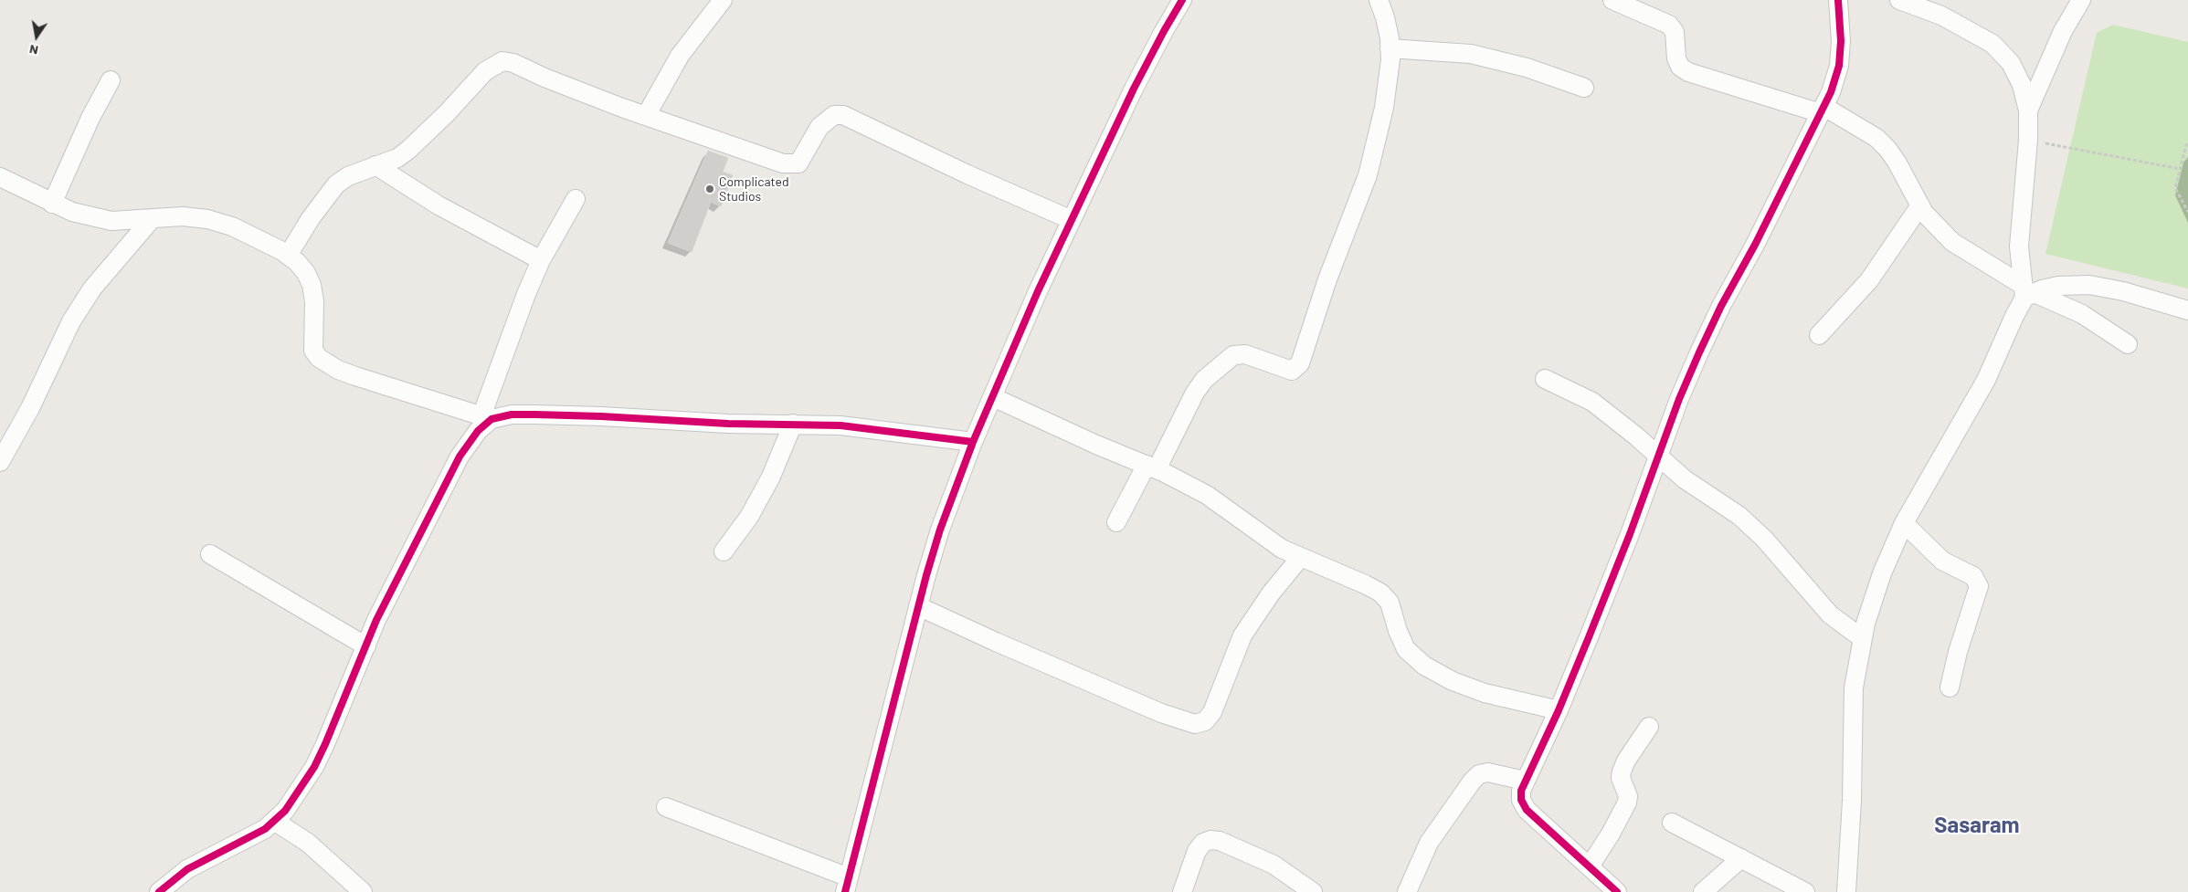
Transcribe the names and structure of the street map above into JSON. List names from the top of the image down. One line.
{"districts":["Sasaram"],"places":["Complicated Studios"],"north":"bottom"}
